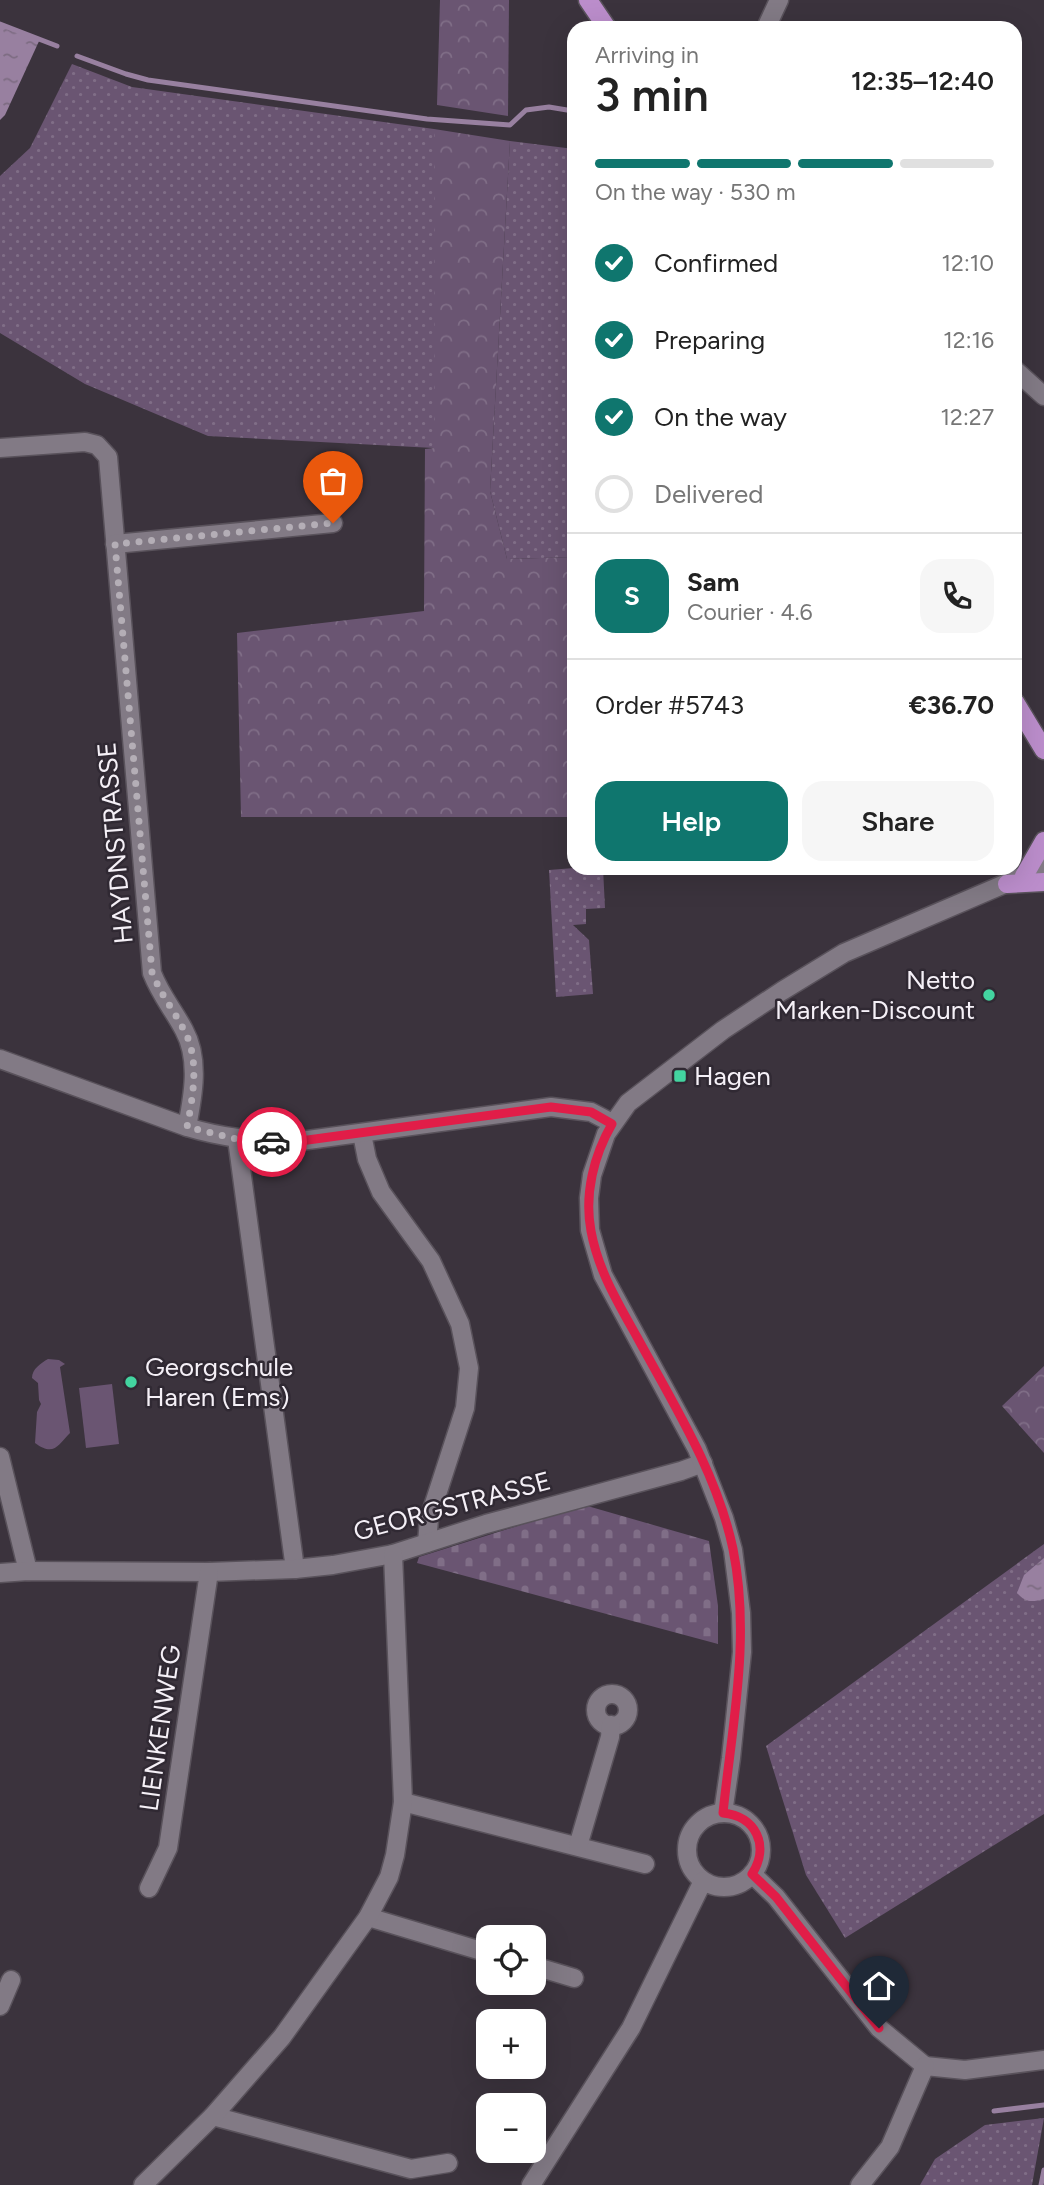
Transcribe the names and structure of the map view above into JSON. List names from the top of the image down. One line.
{"streets":{"street":["HAYDNSTRASSE","GEORGSTRASSE","LIENKENWEG"]},"crossings":[["GEORGSTRASSE","LIENKENWEG"]],"places":{"other":["Netto Marken-Discount","Georgschule Haren (Ems)"],"transit":["Hagen"]},"page":{"heading":["3 min","Arriving in","12:35–12:40"],"panel":["Sam","Courier · 4.6","Order #5743","€36.70"],"bar":"On the way · 530 m","list":[["Confirmed","12:10"],["Preparing","12:16"],["On the way","12:27"],"Delivered"],"round":"S","buttons":["Help","Share"],"map_buttons":["+","−"]}}
